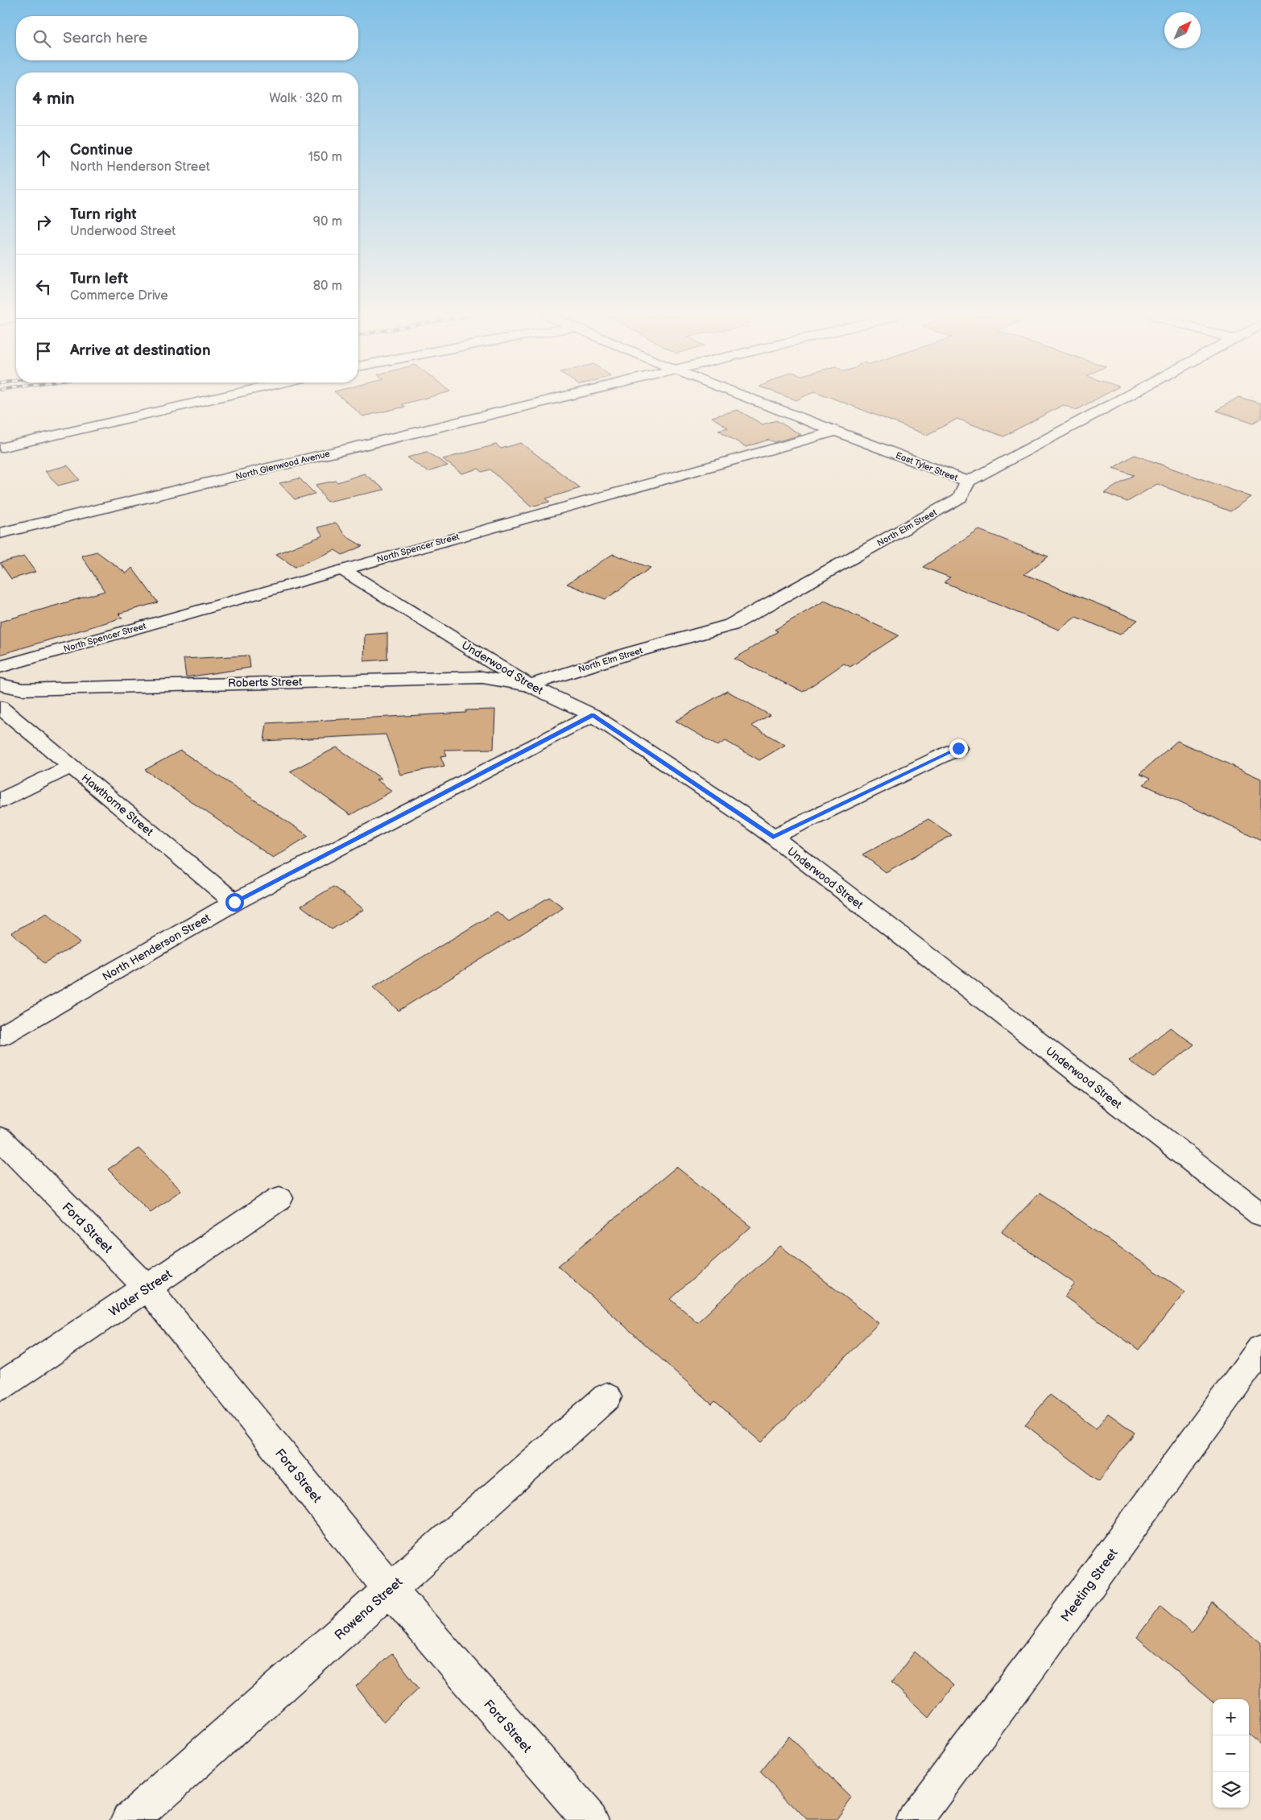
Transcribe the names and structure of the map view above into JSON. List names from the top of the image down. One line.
{"streets":{"street":["North Glenwood Avenue","East Tyler Street","North Elm Street","North Spencer Street","Underwood Street","Roberts Street","Hawthorne Street","North Henderson Street","Ford Street","Water Street","Meeting Street","Rowena Street"]},"crossings":[["East Tyler Street","North Elm Street"],["East Tyler Street","North Spencer Street"],["North Elm Street","Underwood Street"],["North Elm Street","Roberts Street"],["North Spencer Street","Underwood Street"],["Underwood Street","Roberts Street"],["Underwood Street","North Henderson Street"],["Hawthorne Street","North Henderson Street"],["Ford Street","Water Street"],["Ford Street","Rowena Street"]],"north":"top right","page":{"search":"Search here","heading":["4 min","Walk · 320 m"],"list":[["Continue","North Henderson Street","150 m"],["Turn right","Underwood Street","90 m"],["Turn left","Commerce Drive","80 m"],"Arrive at destination"],"map_buttons":["+","−"]}}
